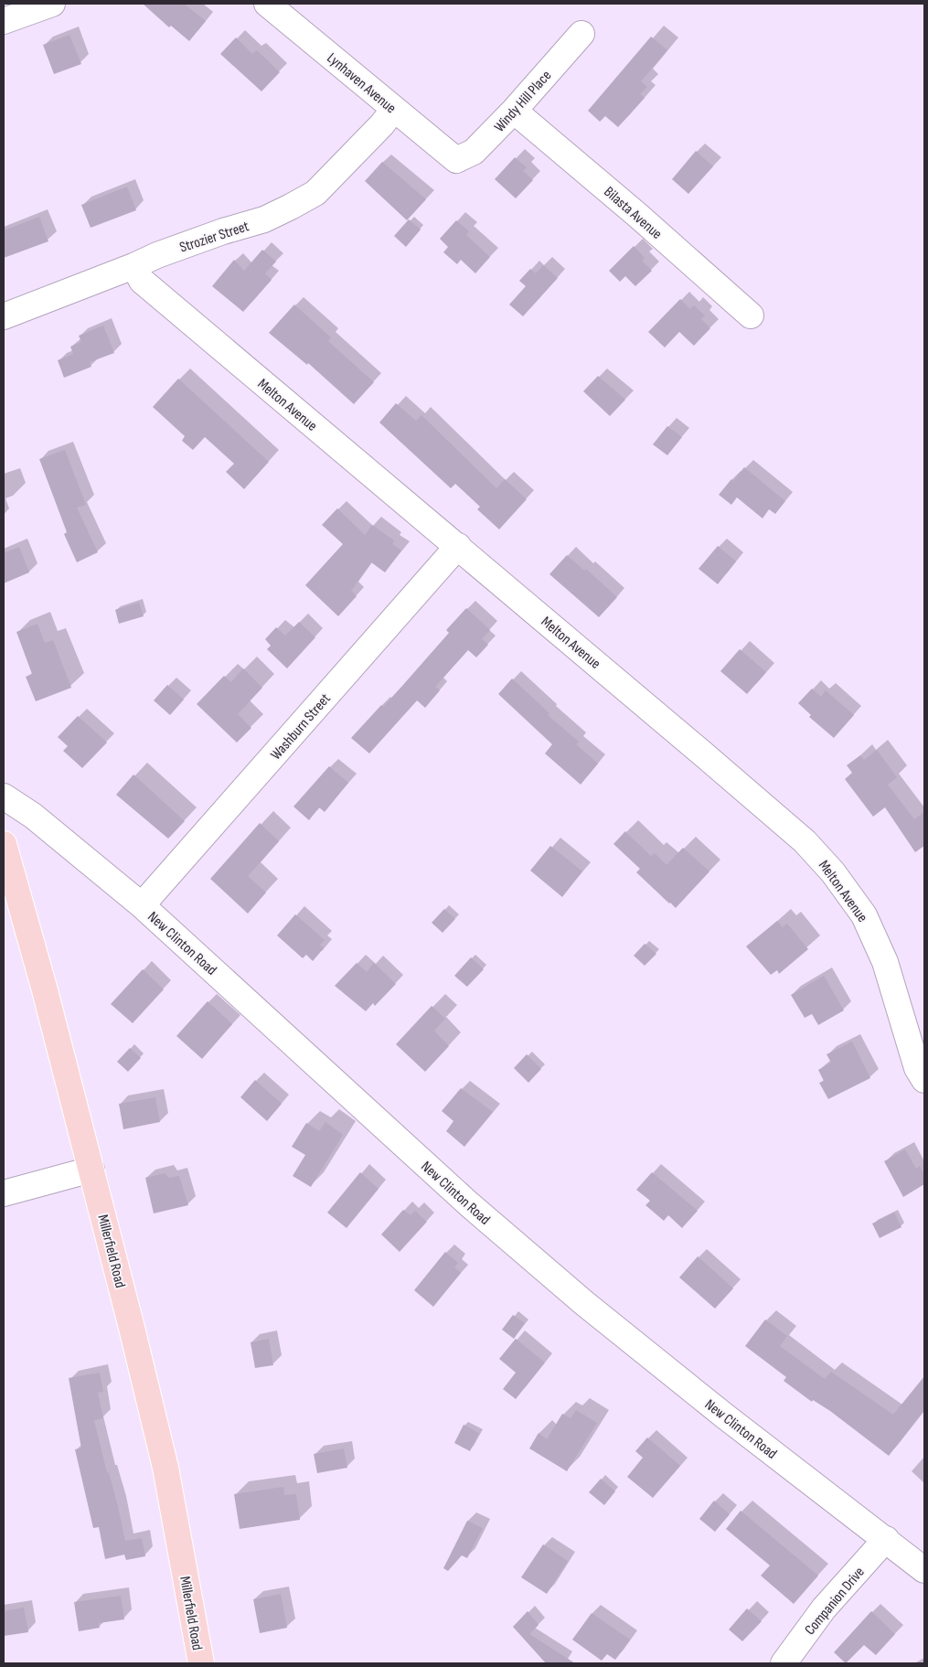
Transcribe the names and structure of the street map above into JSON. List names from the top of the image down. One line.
{"streets":{"main road":["Millerfield Road"],"street":["Lynhaven Avenue","Windy Hill Place","Bilasta Avenue","Strozier Street","Melton Avenue","Washburn Street","New Clinton Road","Companion Drive"]},"crossings":[["Lynhaven Avenue","Windy Hill Place"],["Lynhaven Avenue","Strozier Street"],["Windy Hill Place","Bilasta Avenue"],["Strozier Street","Melton Avenue"],["Melton Avenue","Washburn Street"],["Washburn Street","New Clinton Road"],["New Clinton Road","Companion Drive"]]}
